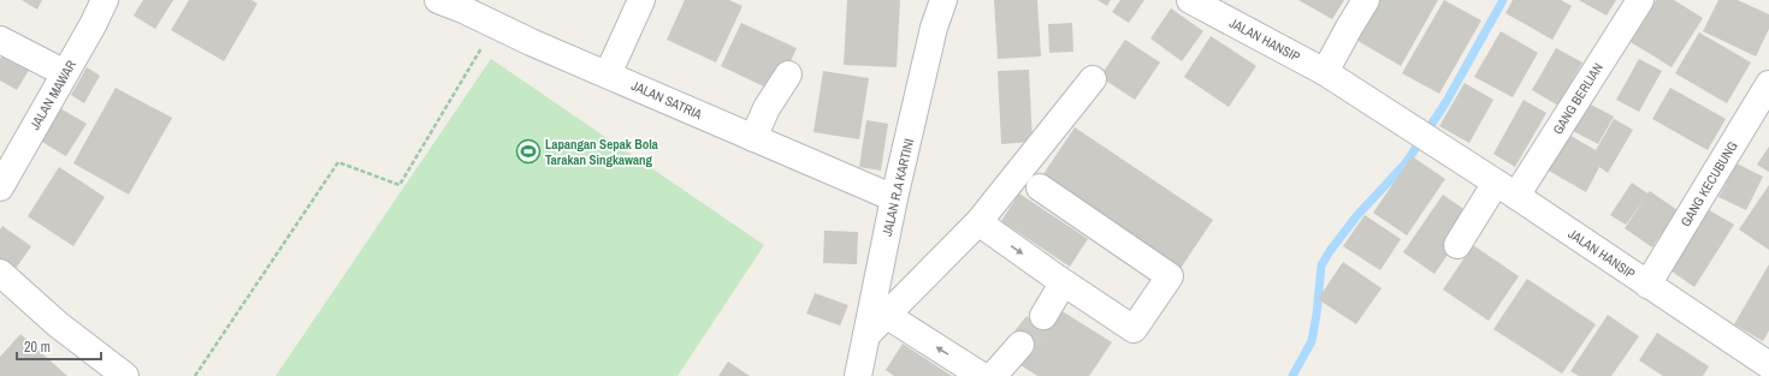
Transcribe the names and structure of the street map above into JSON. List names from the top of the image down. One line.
{"streets":{"street":["JALAN HANSIP","JALAN MAWAR","GANG BERLIAN","JALAN SATRIA","GANG KECUBUNG","JALAN R.A KARTINI"]},"crossings":[["JALAN HANSIP","GANG BERLIAN"],["JALAN HANSIP","GANG KECUBUNG"],["JALAN SATRIA","JALAN R.A KARTINI"]],"places":{"sports":["Lapangan Sepak Bola Tarakan Singkawang"]},"scale_bar":"20 m"}
